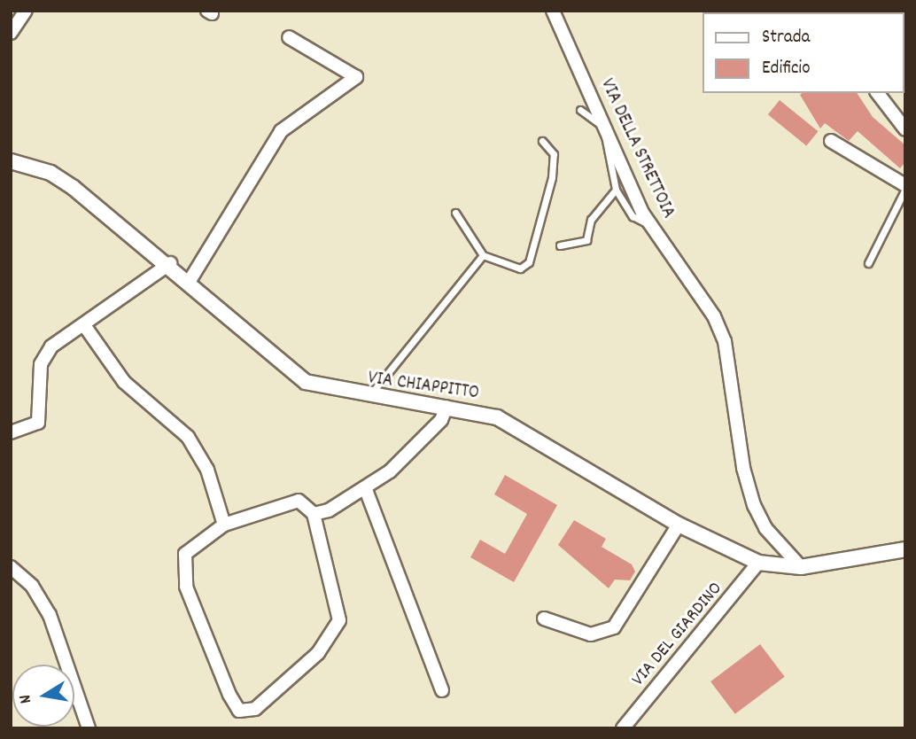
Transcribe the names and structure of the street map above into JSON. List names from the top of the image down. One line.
{"streets":{"street":["VIA DELLA STRETTOIA","VIA CHIAPPITTO","VIA DEL GIARDINO"]},"crossings":[["VIA DELLA STRETTOIA","VIA CHIAPPITTO"],["VIA CHIAPPITTO","VIA DEL GIARDINO"]],"legend":["Strada","Edificio"],"north":"left"}
